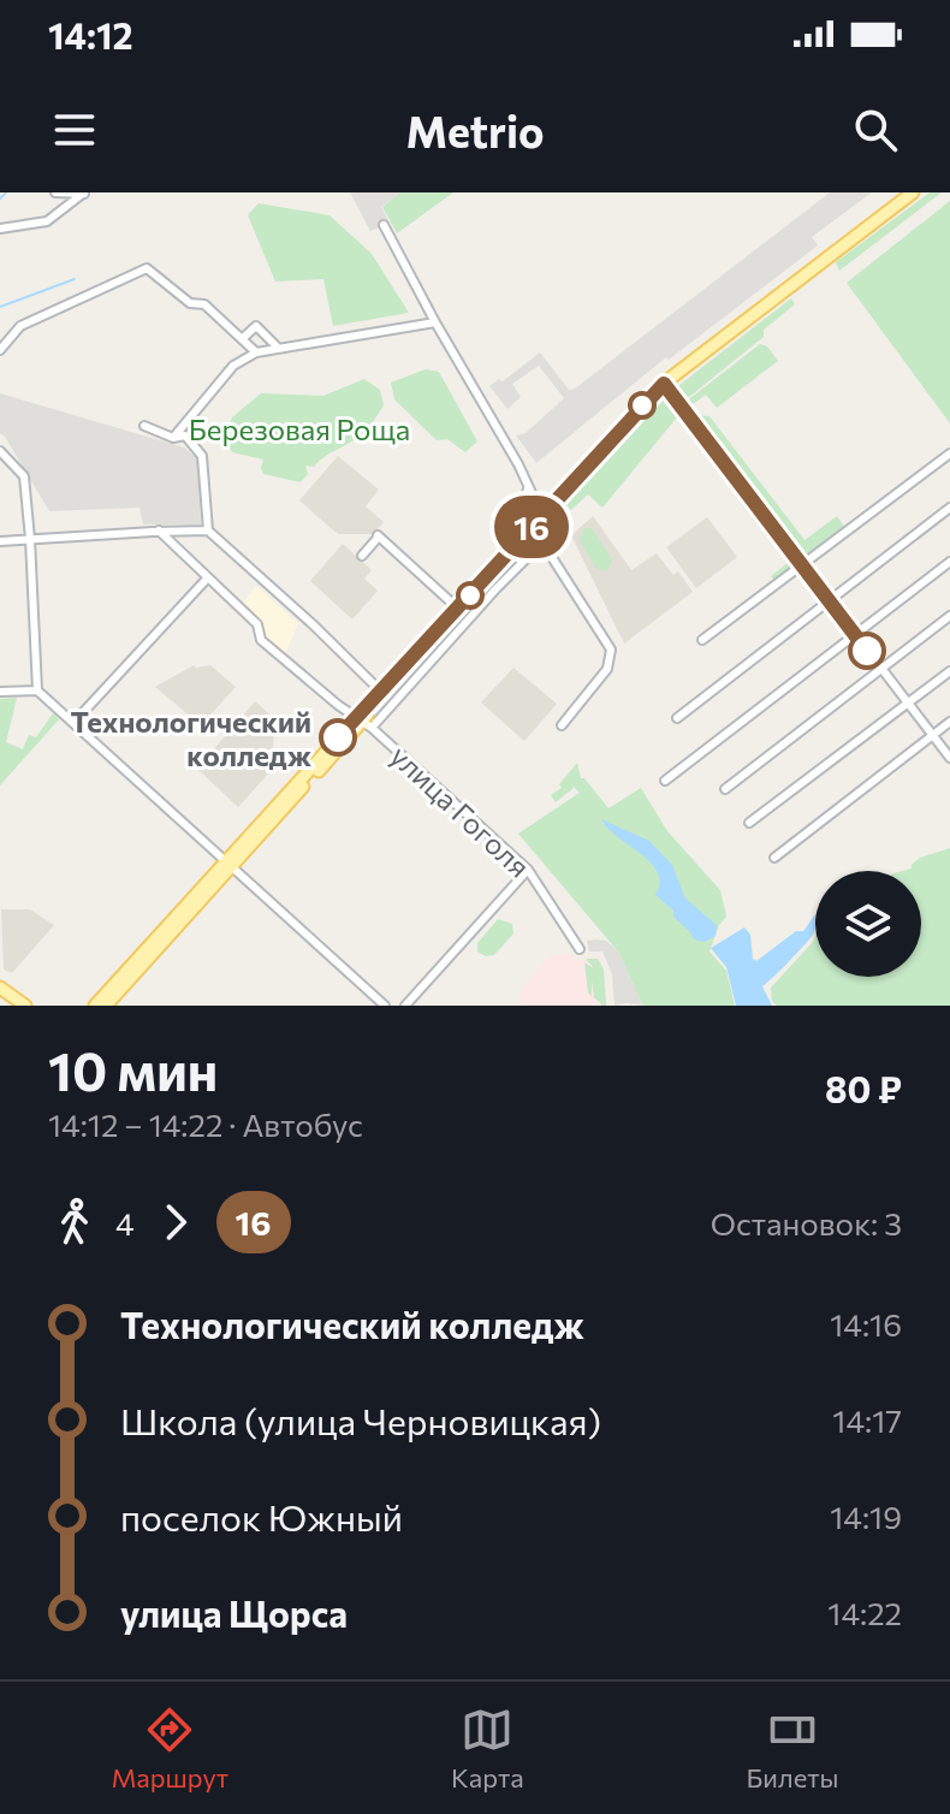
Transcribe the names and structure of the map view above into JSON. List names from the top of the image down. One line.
{"streets":{"street":["улица Гоголя"]},"parks":["Березовая Роща"],"places":["Технологический колледж"],"lines":["bus line 16"],"page":{"status":"14:12","header":"Metrio","on_map":"16","heading":["10 мин","14:12 – 14:22 · Автобус","80 ₽"],"legs":["4","16","Остановок: 3"],"list":[{"name":"Технологический колледж","value":"14:16"},{"name":"Школа (улица Черновицкая)","value":"14:17"},{"name":"поселок Южный","value":"14:19"},{"name":"улица Щорса","value":"14:22"}],"tabs":["Маршрут","Карта","Билеты"]}}
